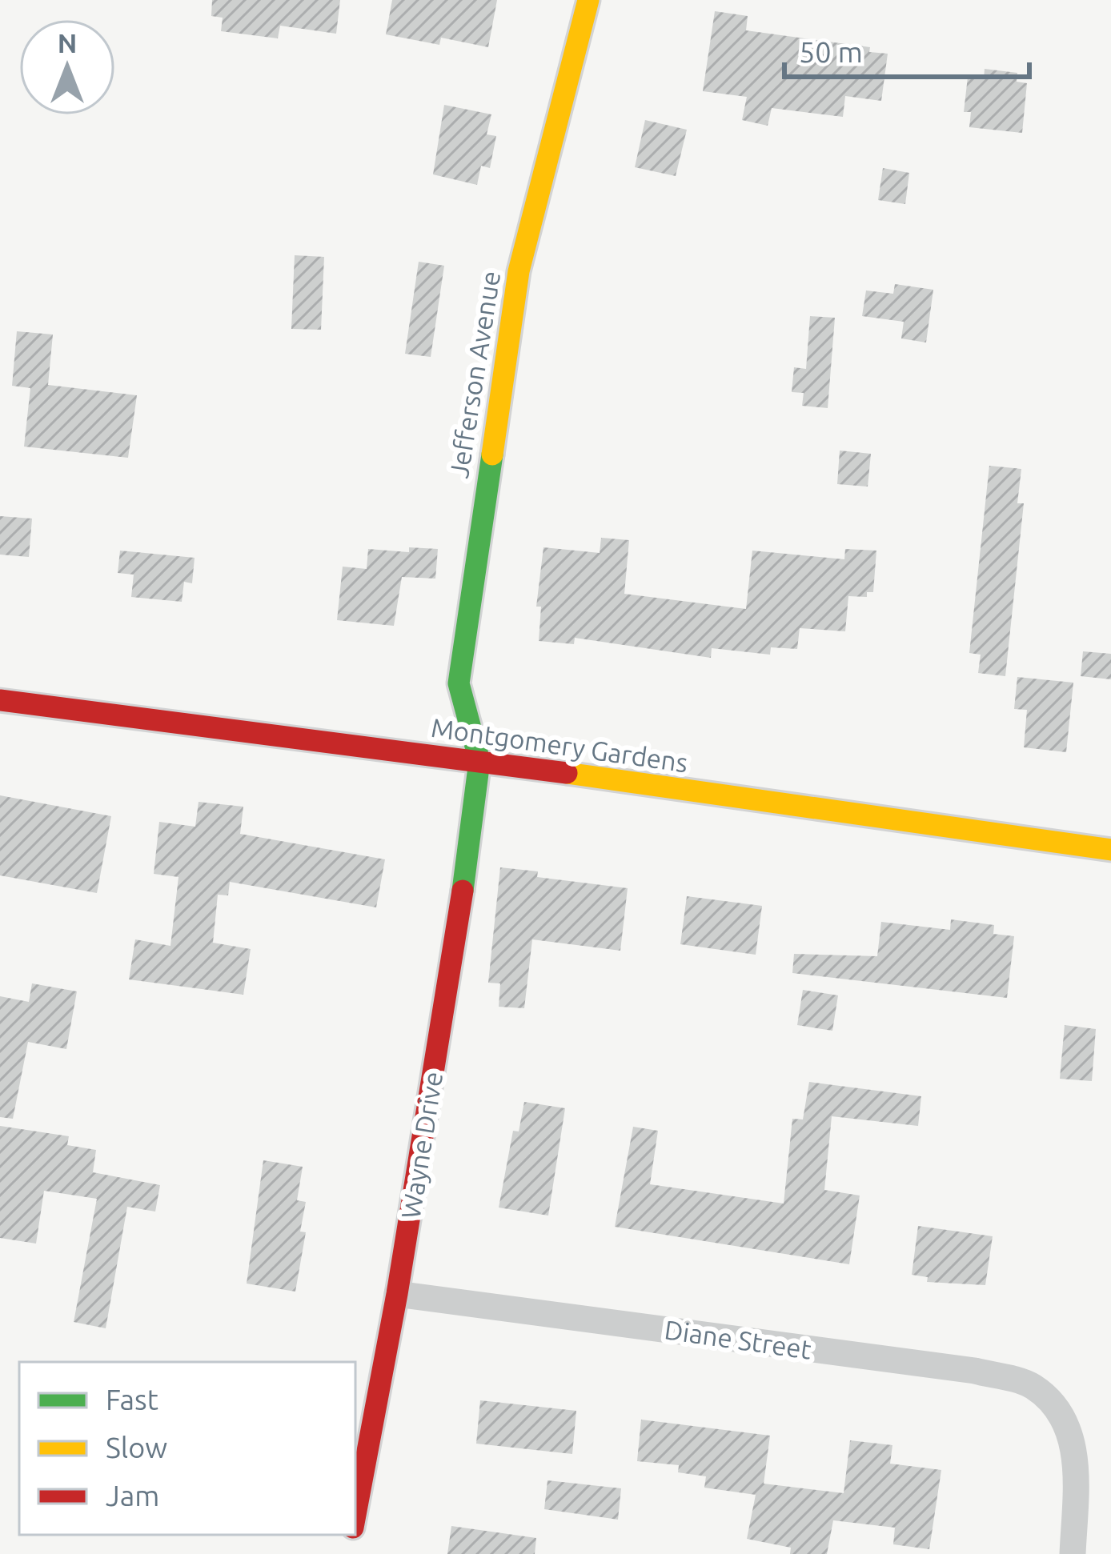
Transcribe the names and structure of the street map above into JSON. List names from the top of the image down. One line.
{"streets":{"street":["Jefferson Avenue","Montgomery Gardens","Wayne Drive","Diane Street"]},"crossings":[["Jefferson Avenue","Montgomery Gardens"],["Jefferson Avenue","Wayne Drive"],["Montgomery Gardens","Wayne Drive"],["Wayne Drive","Diane Street"]],"legend":["Fast","Slow","Jam"],"scale_bar":"50 m","north":"top"}
